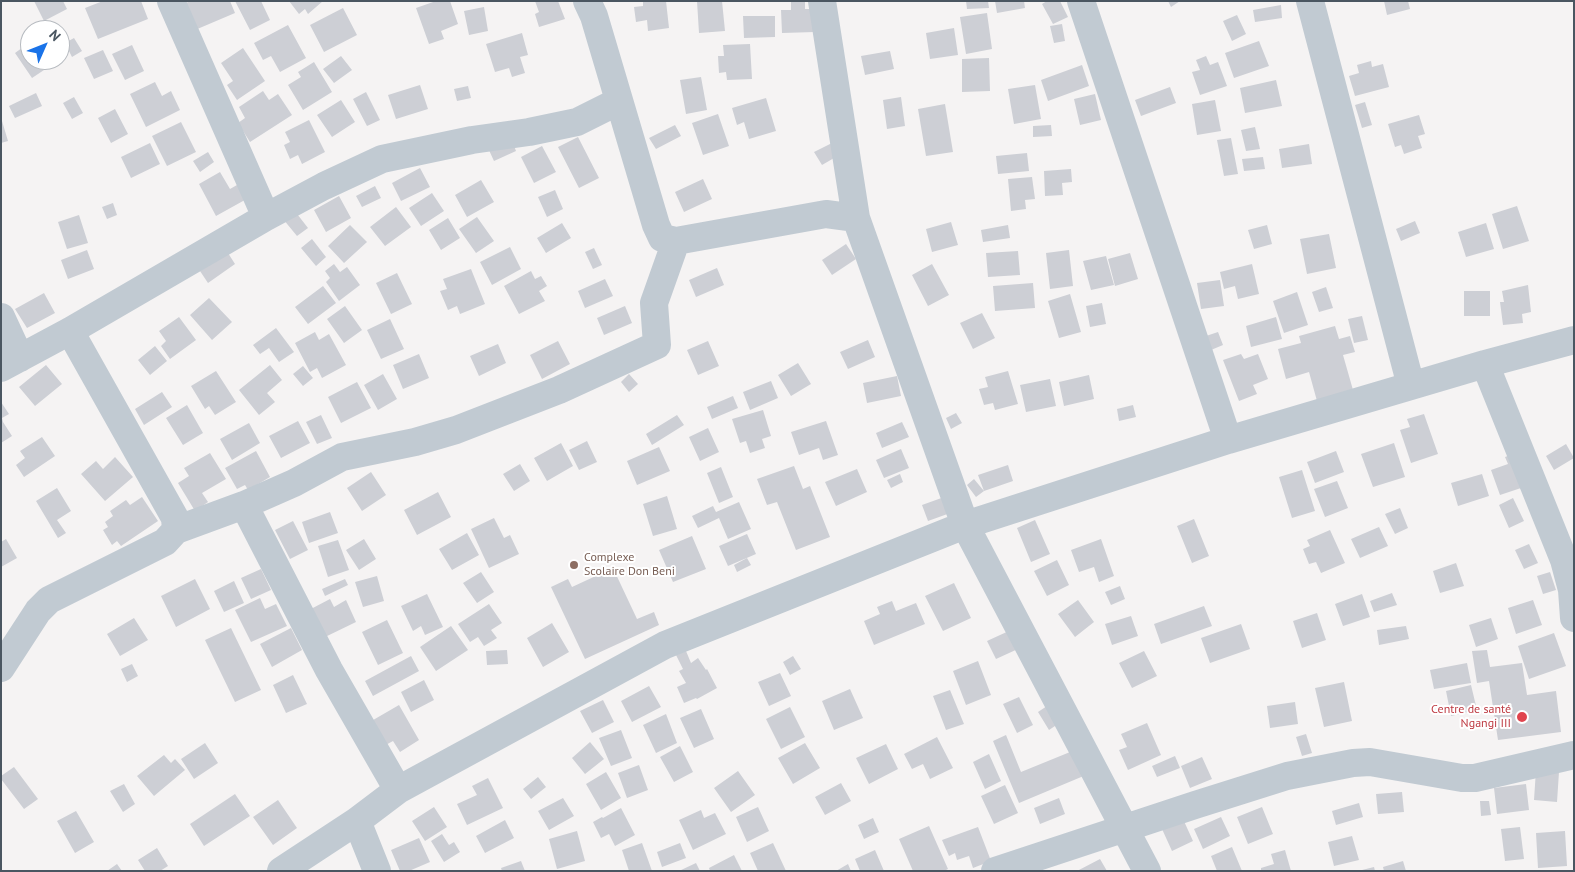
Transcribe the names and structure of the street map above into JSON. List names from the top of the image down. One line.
{"places":["Complexe Scolaire Don Beni","Centre de santé Ngangi III"],"north":"top right"}
